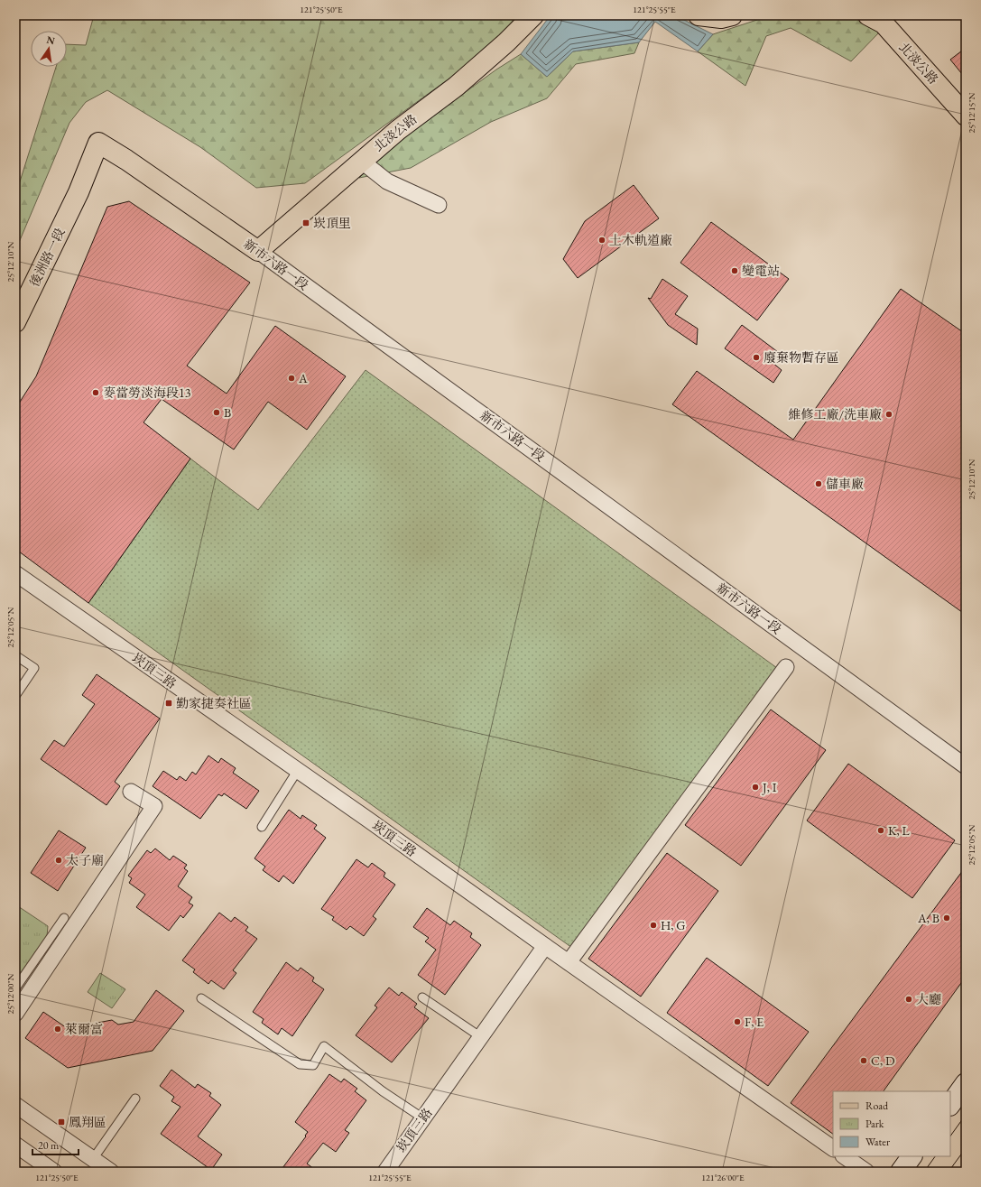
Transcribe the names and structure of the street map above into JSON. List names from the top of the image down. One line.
{"streets":{"main road":["北淡公路","後洲路一段","新市六路一段"],"street":["崁頂三路"]},"crossings":[["北淡公路","新市六路一段"],["後洲路一段","新市六路一段"]],"places":{"transit":["崁頂里","勤家捷奏社區","鳳翔區"],"other":["土木軌道廠","變電站","廢棄物暫存區","A","麥當勞淡海段13","B","維修工廠/洗車廠","儲車廠","J, I","K, L","太子廟","A, B","H, G","大廳","F, E","萊爾富","C, D"]},"legend":["Road","Park","Water"],"scale_bar":"20 m","north":"top","coordinates":["121°25'50\"E","121°25'55\"E","25°12'15\"N","25°12'10\"N","25°12'05\"N","25°12'00\"N","121°26'00\"E"]}
